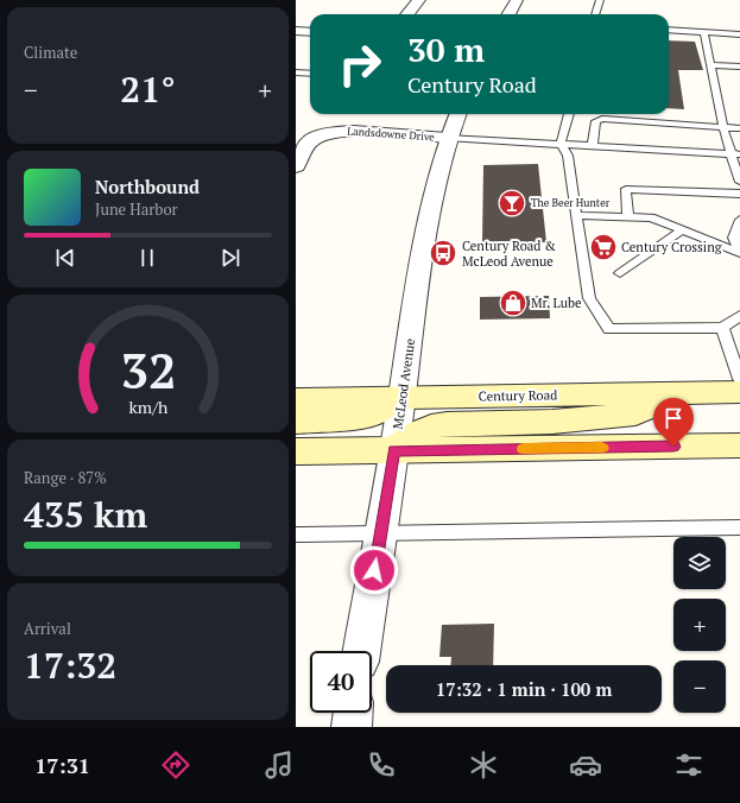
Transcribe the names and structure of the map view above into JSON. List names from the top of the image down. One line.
{"streets":{"main road":["Century Road"],"street":["Landsdowne Drive","McLeod Avenue"]},"crossings":[["Landsdowne Drive","McLeod Avenue"],["McLeod Avenue","Century Road"]],"places":{"bar":["The Beer Hunter"],"supermarket":["Century Crossing"],"bus stop":["Century Road & McLeod Avenue"],"shop":["Mr. Lube"]},"page":{"tile":["Climate",["Range · 87%","435 km"],["Arrival","17:32"]],"turn":["30 m","Century Road"],"heat":["−","21°","+"],"song":["Northbound","June Harbor"],"map_buttons":["+","−"],"limit":"40","trip":"17:32 · 1 min · 100 m","tabs":"17:31","gauge":["32","km/h"]}}
